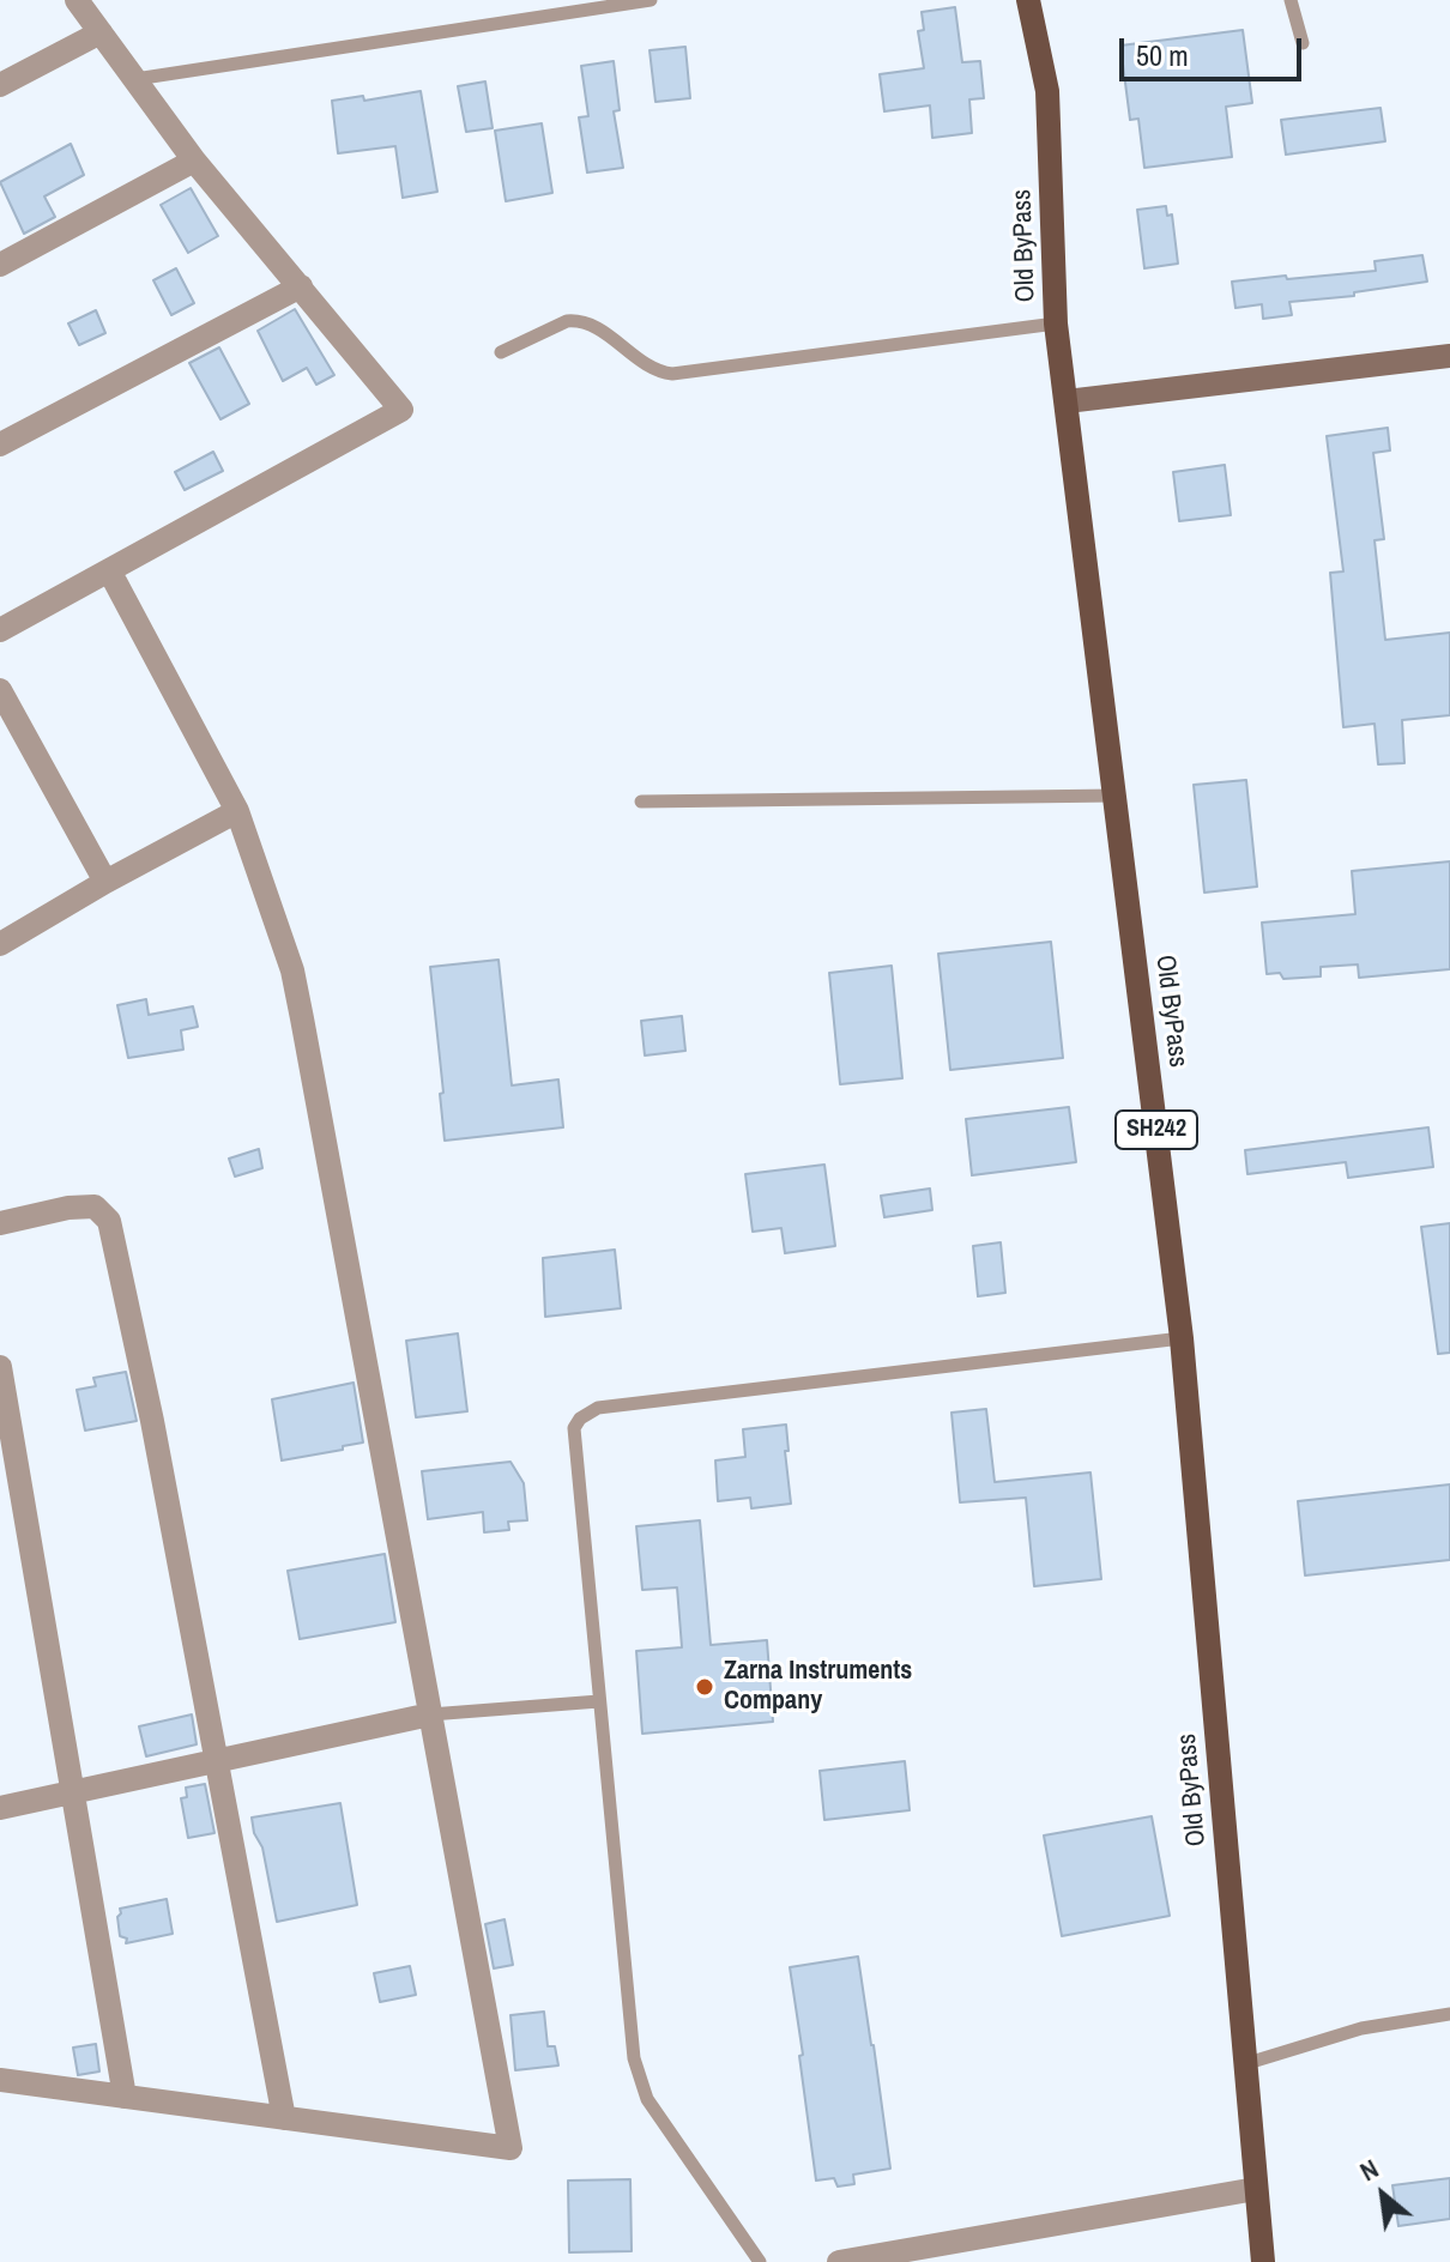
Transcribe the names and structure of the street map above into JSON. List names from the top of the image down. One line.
{"streets":{"main road":["Old ByPass","SH242"]},"places":["Zarna Instruments Company"],"scale_bar":"50 m","north":"top left"}
